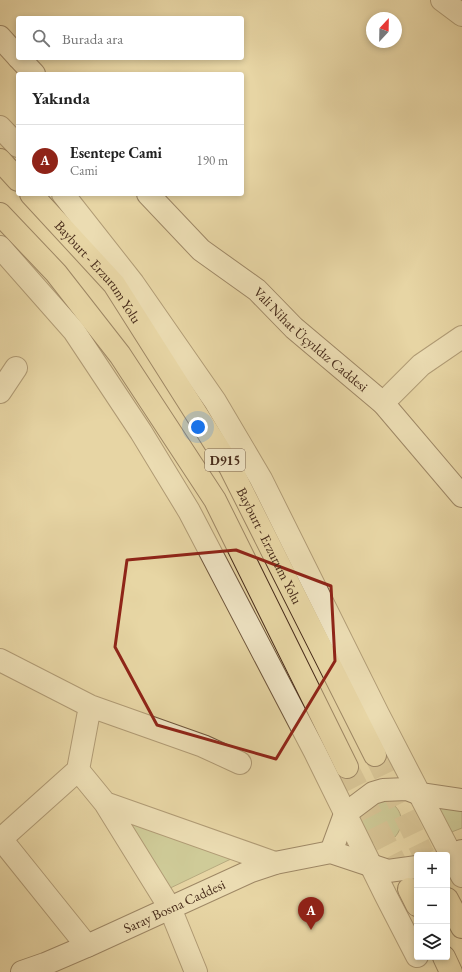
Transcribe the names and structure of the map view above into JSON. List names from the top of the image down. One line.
{"streets":{"highway":["Bayburt - Erzurum Yolu","D915"],"street":["Vali Nihat Üçyıldız Caddesi","Saray Bosna Caddesi"]},"north":"top","page":{"search":"Burada ara","heading":"Yakında","list":[{"mark":"A","name":"Esentepe Cami","note":"Cami","value":"190 m"}],"map_buttons":["+","−"],"pins":"A"}}
